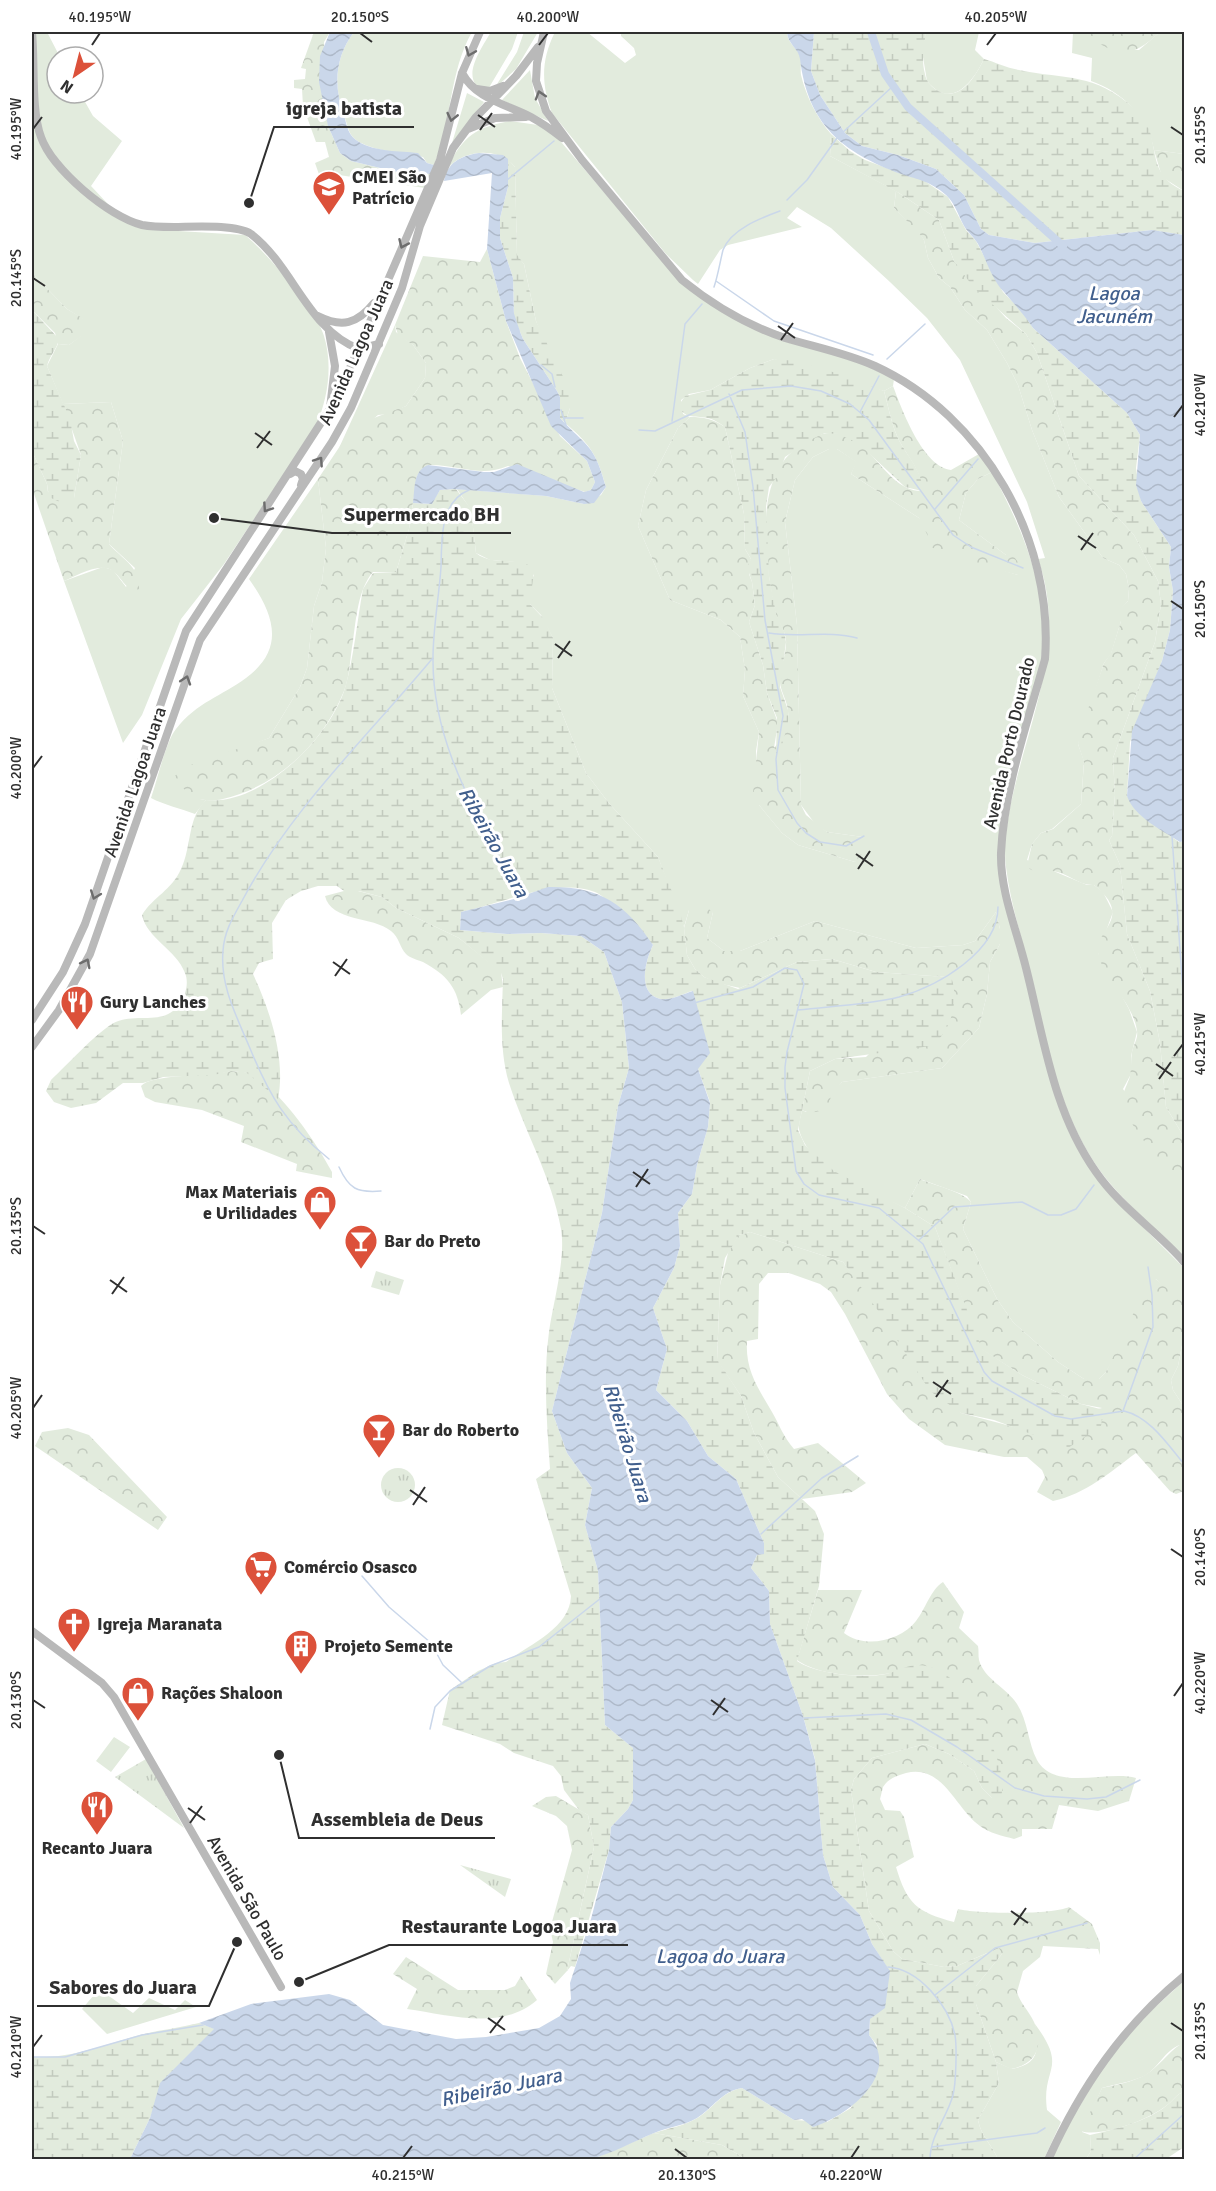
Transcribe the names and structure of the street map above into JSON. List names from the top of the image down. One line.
{"streets":{"main road":["Avenida Lagoa Juara","Avenida Porto Dourado","Avenida São Paulo"]},"water":["Lagoa Jacuném","Ribeirão Juara","Lagoa do Juara"],"places":{"other":["igreja batista","Supermercado BH","Assembleia de Deus","Sabores do Juara","Restaurante Logoa Juara"],"school or university":["CMEI São Patrício"],"restaurant":["Gury Lanches","Recanto Juara"],"shop":["Max Materiais e Urilidades","Rações Shaloon"],"bar":["Bar do Preto","Bar do Roberto"],"supermarket":["Comércio Osasco"],"church":["Igreja Maranata"],"building":["Projeto Semente"]},"north":"bottom left","coordinates":["40.195°W","20.150°S","40.200°W","40.205°W","20.155°S","20.145°S","40.210°W","40.215°W","20.135°S","20.140°S","40.220°W","20.130°S"]}
